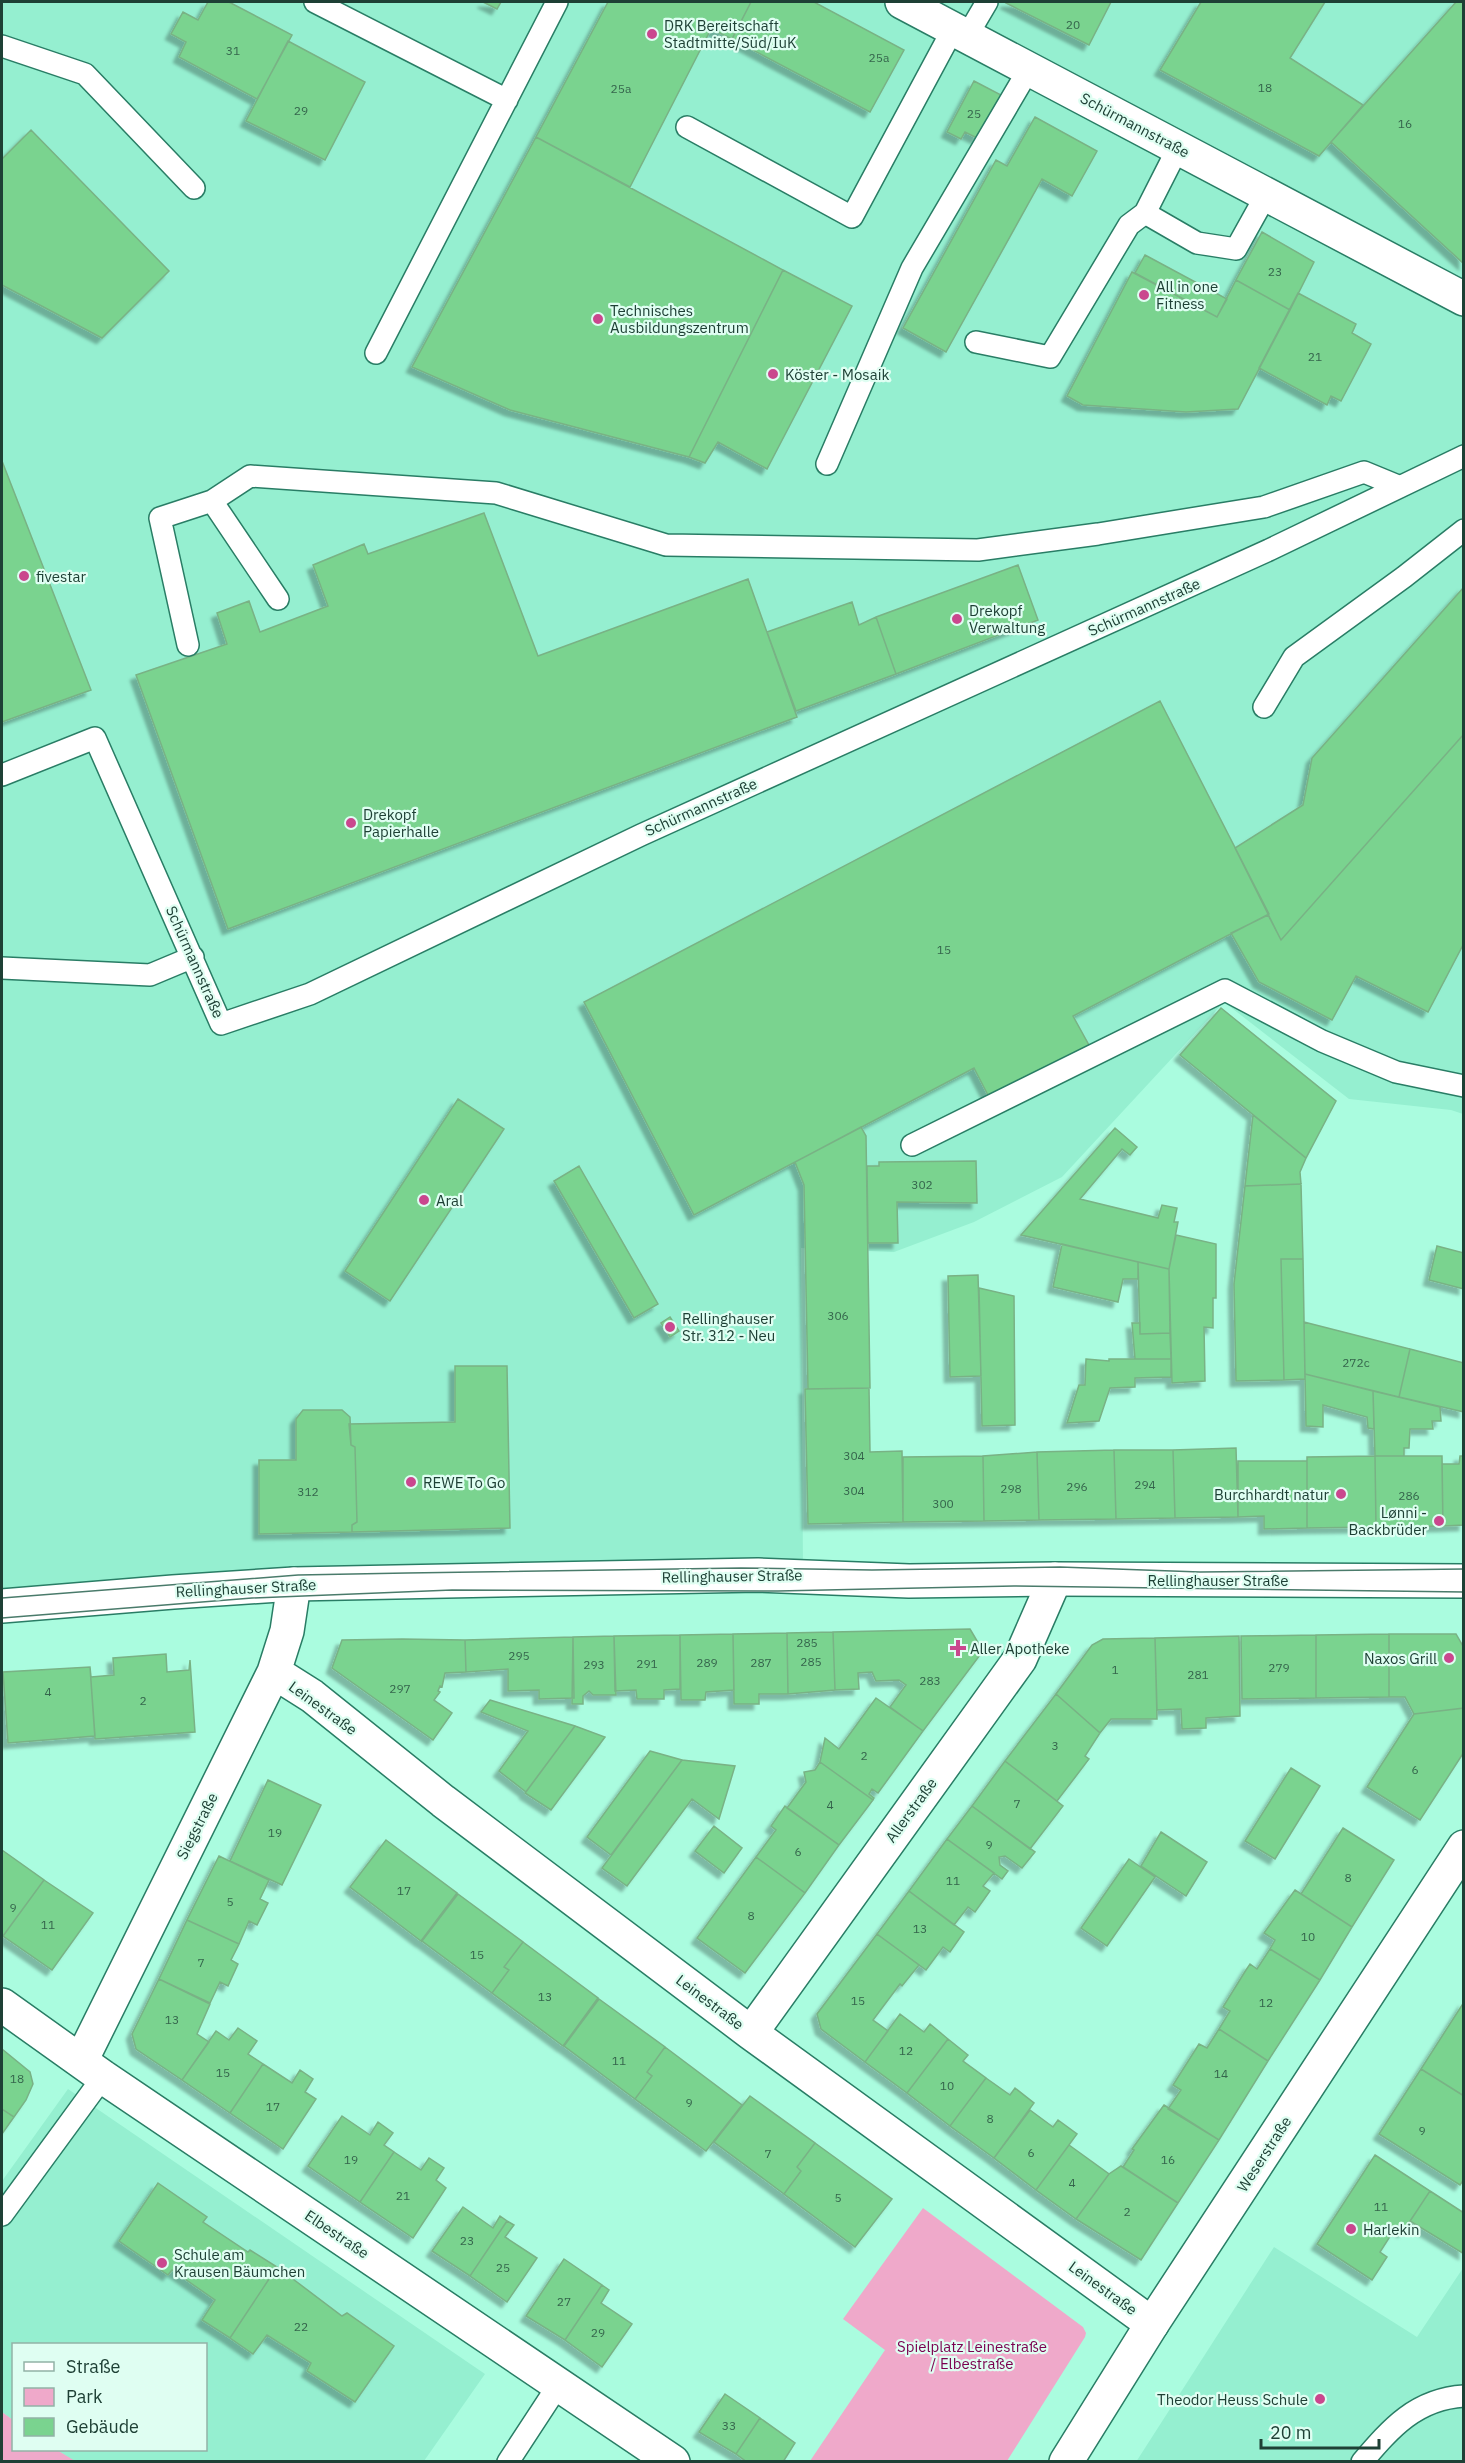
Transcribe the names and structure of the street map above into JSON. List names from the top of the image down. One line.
{"streets":{"street":["Schürmannstraße","Rellinghauser Straße","Leinestraße","Allerstraße","Siegstraße","Weserstraße","Elbestraße"]},"crossings":[["Rellinghauser Straße","Allerstraße"],["Rellinghauser Straße","Siegstraße"],["Leinestraße","Allerstraße"],["Leinestraße","Siegstraße"],["Leinestraße","Weserstraße"],["Siegstraße","Elbestraße"]],"parks":["Spielplatz Leinestraße / Elbestraße"],"places":{"other":["DRK Bereitschaft Stadtmitte/Süd/IuK","All in one Fitness","Technisches Ausbildungszentrum","Köster - Mosaik","fivestar","Drekopf Verwaltung","Drekopf Papierhalle","Aral","Rellinghauser Str. 312 - Neu","REWE To Go","Burchhardt natur","Lønni - Backbrüder","Naxos Grill","Harlekin","Schule am Krausen Bäumchen","Theodor Heuss Schule"],"health":["Aller Apotheke"]},"house_numbers":["20","31","25a","18","25a","29","25","16","23","21","15","302","306","272c","304","294","296","298","304","312","286","300","285","295","285","289","287","291","293","279","1","281","283","297","4","2","3","2","6","7","4","19","9","6","8","11","17","5","9","8","11","13","10","15","7","13","15","12","13","12","11","15","14","18","10","9","17","8","9","6","7","19","16","4","21","5","11","2","23","25","27","22","29","33"],"legend":["Straße","Park","Gebäude"],"scale_bar":"20 m"}
